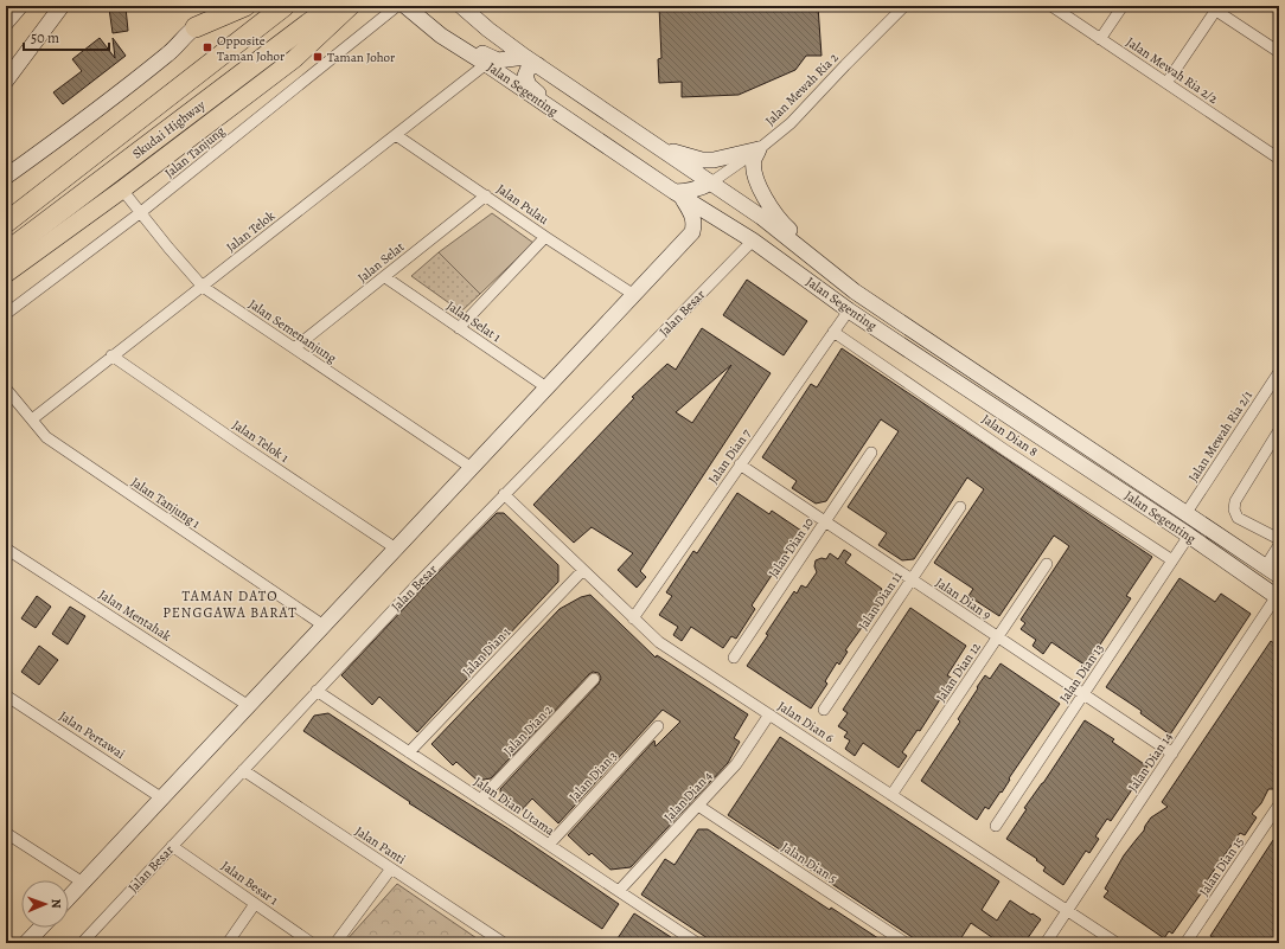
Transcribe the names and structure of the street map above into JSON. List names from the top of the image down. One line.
{"streets":{"highway":["Skudai Highway"],"street":["Jalan Mewah Ria 2/2","Jalan Segenting","Jalan Mewah Ria 2","Jalan Tanjung","Jalan Pulau","Jalan Telok","Jalan Selat","Jalan Besar","Jalan Selat 1","Jalan Semenanjung","Jalan Dian 8","Jalan Mewah Ria 2/1","Jalan Telok 1","Jalan Dian 7","Jalan Tanjung 1","Jalan Dian 10","Jalan Dian 9","Jalan Dian 11","Jalan Mentahak","Jalan Dian 1","Jalan Dian 12","Jalan Dian 13","Jalan Dian 6","Jalan Dian 2","Jalan Pertawai","Jalan Dian 14","Jalan Dian 3","Jalan Dian 4","Jalan Dian Utama","Jalan Panti","Jalan Dian 5","Jalan Dian 15","Jalan Besar 1"]},"crossings":[["Jalan Segenting","Jalan Mewah Ria 2"],["Jalan Segenting","Jalan Telok"],["Jalan Segenting","Jalan Besar"],["Jalan Segenting","Jalan Mewah Ria 2/1"],["Jalan Segenting","Jalan Dian 7"],["Jalan Segenting","Jalan Dian 13"],["Jalan Segenting","Jalan Dian 14"],["Jalan Tanjung","Jalan Semenanjung"],["Jalan Pulau","Jalan Telok"],["Jalan Pulau","Jalan Selat"],["Jalan Telok","Jalan Semenanjung"],["Jalan Telok","Jalan Telok 1"],["Jalan Telok","Jalan Tanjung 1"],["Jalan Selat","Jalan Selat 1"],["Jalan Selat","Jalan Semenanjung"],["Jalan Besar","Jalan Dian 6"],["Jalan Besar","Jalan Dian Utama"],["Jalan Besar","Jalan Panti"],["Jalan Besar","Jalan Besar 1"],["Jalan Dian 8","Jalan Dian 7"],["Jalan Dian 8","Jalan Dian 13"],["Jalan Dian 7","Jalan Dian 9"],["Jalan Dian 7","Jalan Dian 6"],["Jalan Dian 10","Jalan Dian 9"],["Jalan Dian 9","Jalan Dian 11"],["Jalan Dian 9","Jalan Dian 12"],["Jalan Dian 9","Jalan Dian 13"],["Jalan Dian 9","Jalan Dian 14"],["Jalan Dian 1","Jalan Dian 6"],["Jalan Dian 1","Jalan Dian Utama"],["Jalan Dian 12","Jalan Dian 6"],["Jalan Dian 6","Jalan Dian 14"],["Jalan Dian 6","Jalan Dian 4"],["Jalan Dian 2","Jalan Dian Utama"],["Jalan Dian 3","Jalan Dian Utama"],["Jalan Dian 4","Jalan Dian Utama"],["Jalan Dian 4","Jalan Dian 5"]],"districts":["TAMAN DATO PENGGAWA BARAT"],"places":{"transit":["Opposite Taman Johor","Taman Johor"]},"scale_bar":"50 m","north":"right"}
